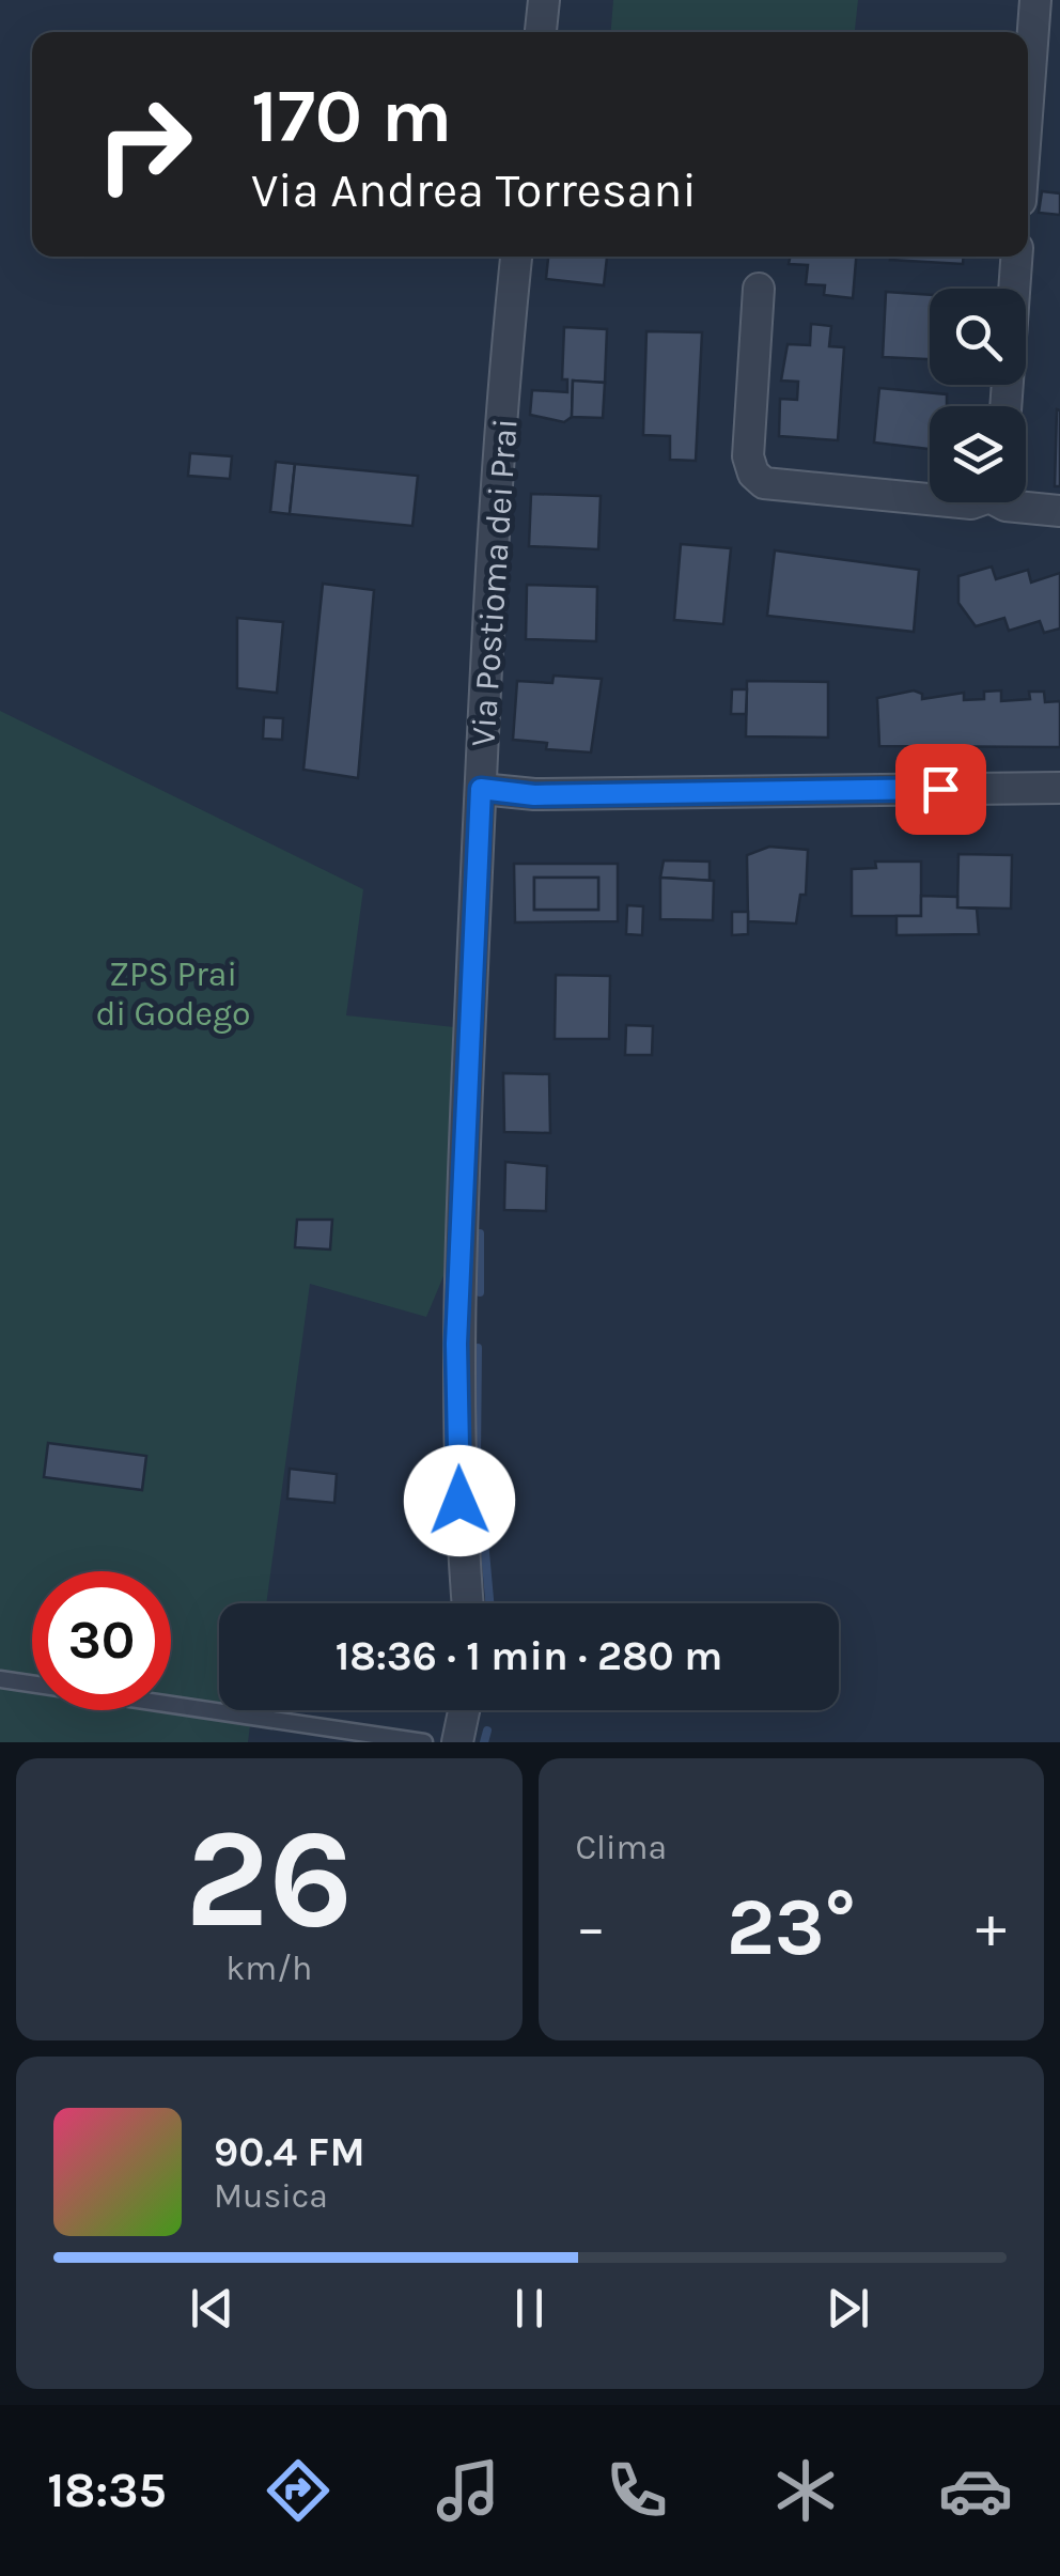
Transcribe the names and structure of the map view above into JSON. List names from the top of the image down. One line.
{"streets":{"street":["Via Postioma dei Prai"]},"parks":["ZPS Prai di Godego"],"page":{"turn":["170 m","Via Andrea Torresani"],"limit":"30","trip":"18:36 · 1 min · 280 m","tile":[["26","km/h"],"Clima"],"heat":["−","23°","+"],"song":["90.4 FM","Musica"],"tabs":"18:35"}}
